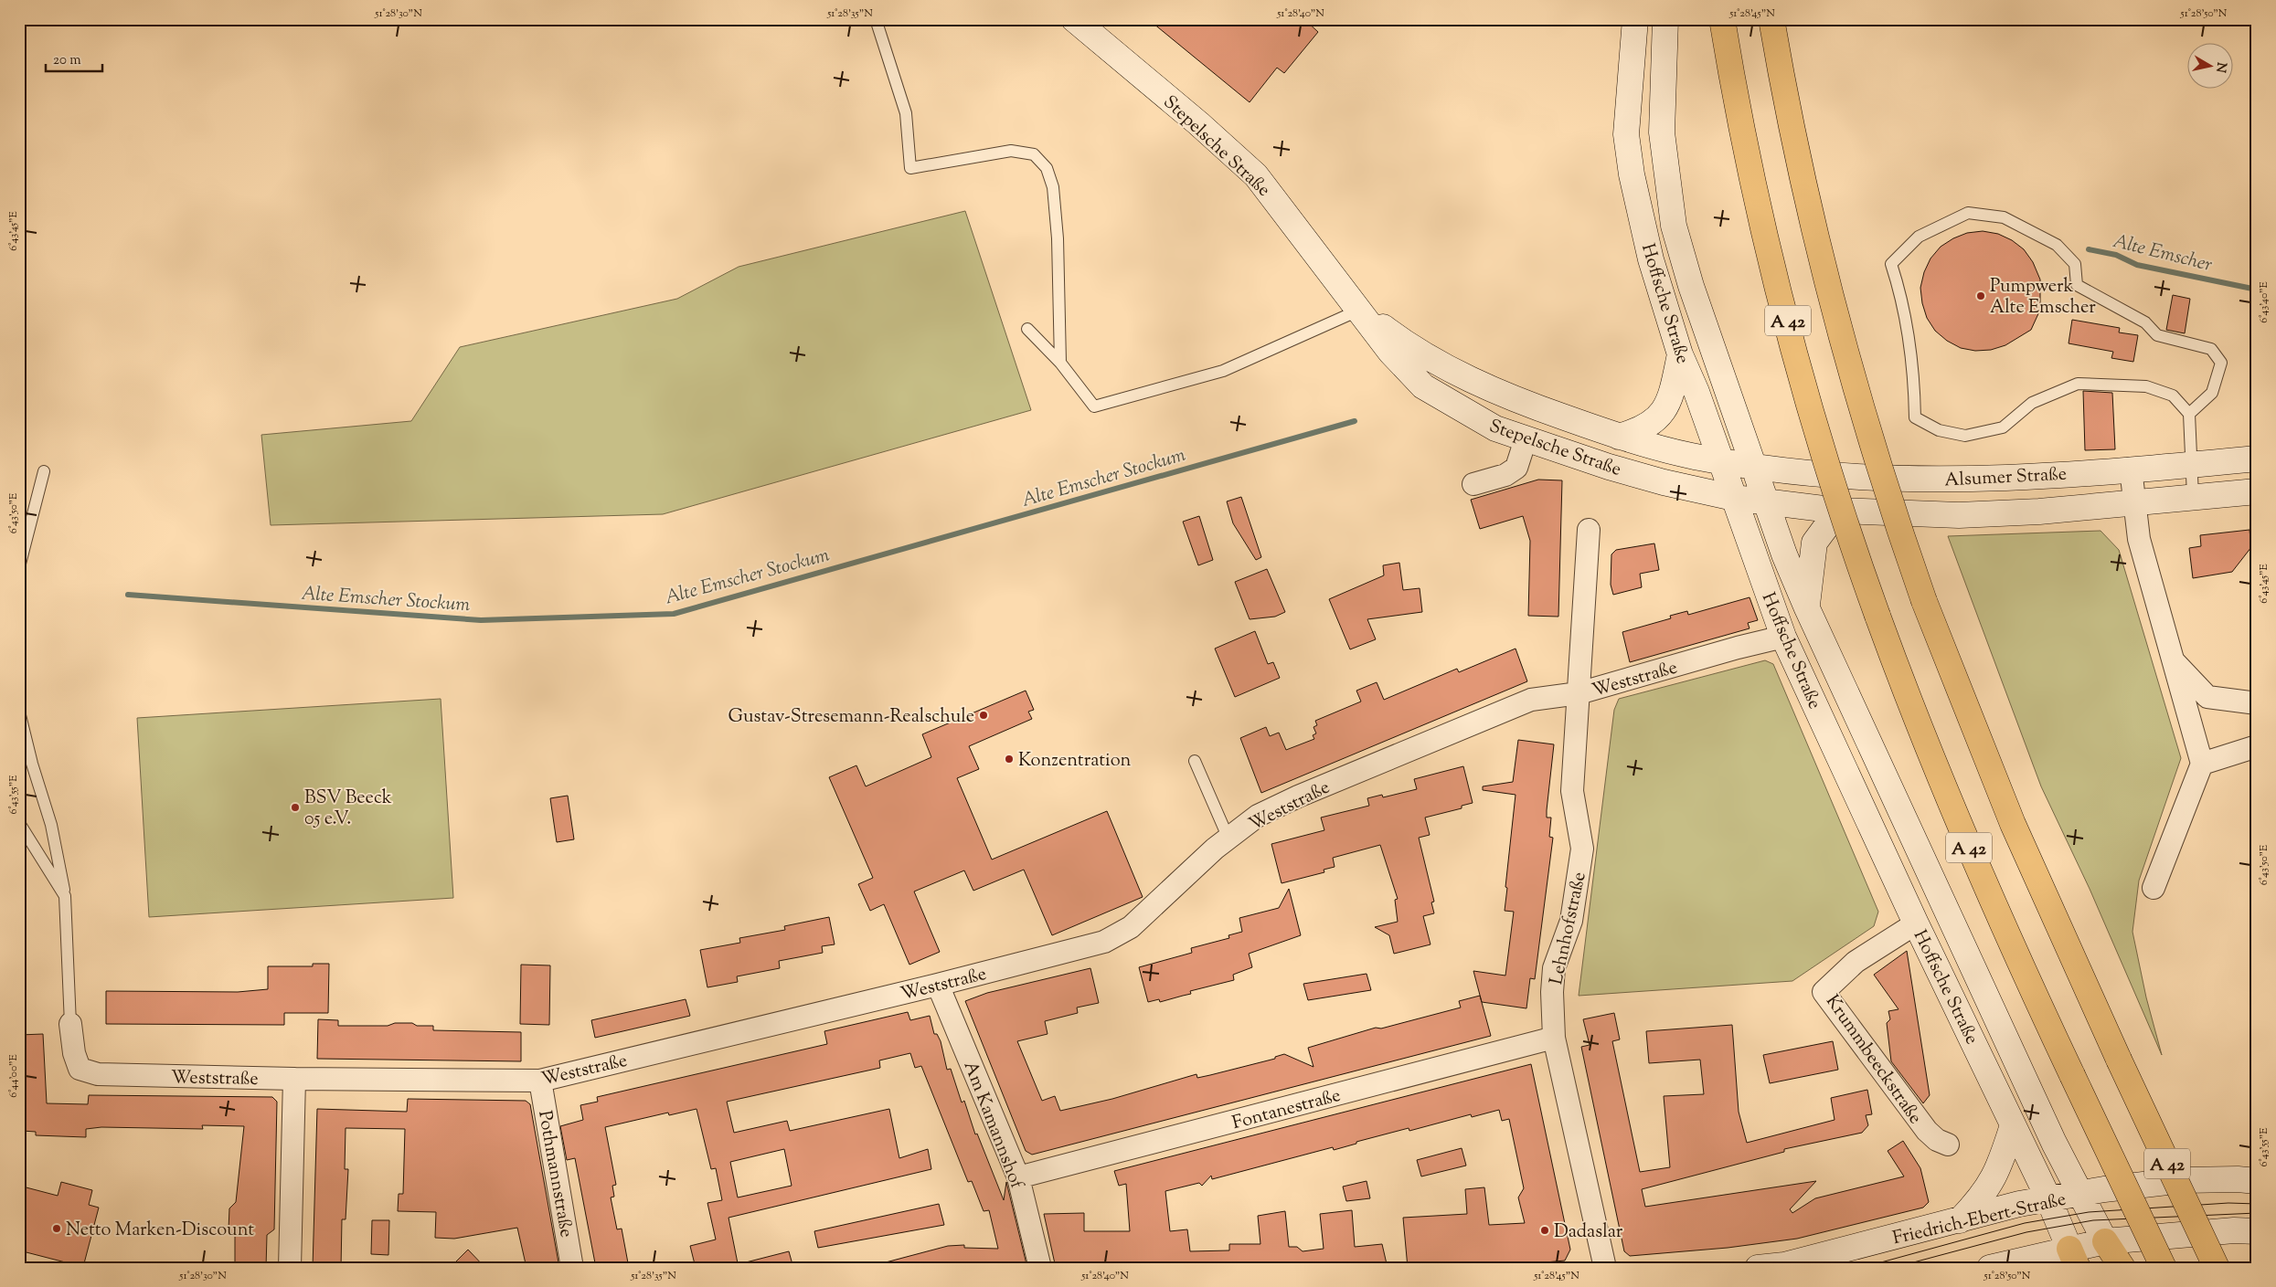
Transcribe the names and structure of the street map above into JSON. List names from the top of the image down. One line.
{"streets":{"highway":["A 42"],"street":["Stepelsche Straße","Hoffsche Straße","Alsumer Straße","Weststraße","Lehnhofstraße","Krummbeeckstraße","Fontanestraße","Am Kamannshof","Pothmannstraße","Friedrich-Ebert-Straße"]},"crossings":[["Stepelsche Straße","Hoffsche Straße"],["Stepelsche Straße","Alsumer Straße"],["Hoffsche Straße","Alsumer Straße"],["Hoffsche Straße","Weststraße"],["Hoffsche Straße","Krummbeeckstraße"],["Hoffsche Straße","Friedrich-Ebert-Straße"],["Weststraße","Lehnhofstraße"],["Weststraße","Am Kamannshof"],["Weststraße","Pothmannstraße"],["Lehnhofstraße","Fontanestraße"],["Fontanestraße","Am Kamannshof"]],"water":["Alte Emscher","Alte Emscher Stockum"],"places":["Pumpwerk Alte Emscher","Gustav-Stresemann-Realschule","Konzentration","BSV Beeck 05 e.V.","Netto Marken-Discount","Dadaslar"],"scale_bar":"20 m","north":"right","coordinates":["51°28'30\"N","51°28'35\"N","51°28'40\"N","51°28'45\"N","51°28'50\"N","6°43'45\"E","6°43'40\"E","6°43'50\"E","6°43'55\"E","6°44'00\"E"]}
